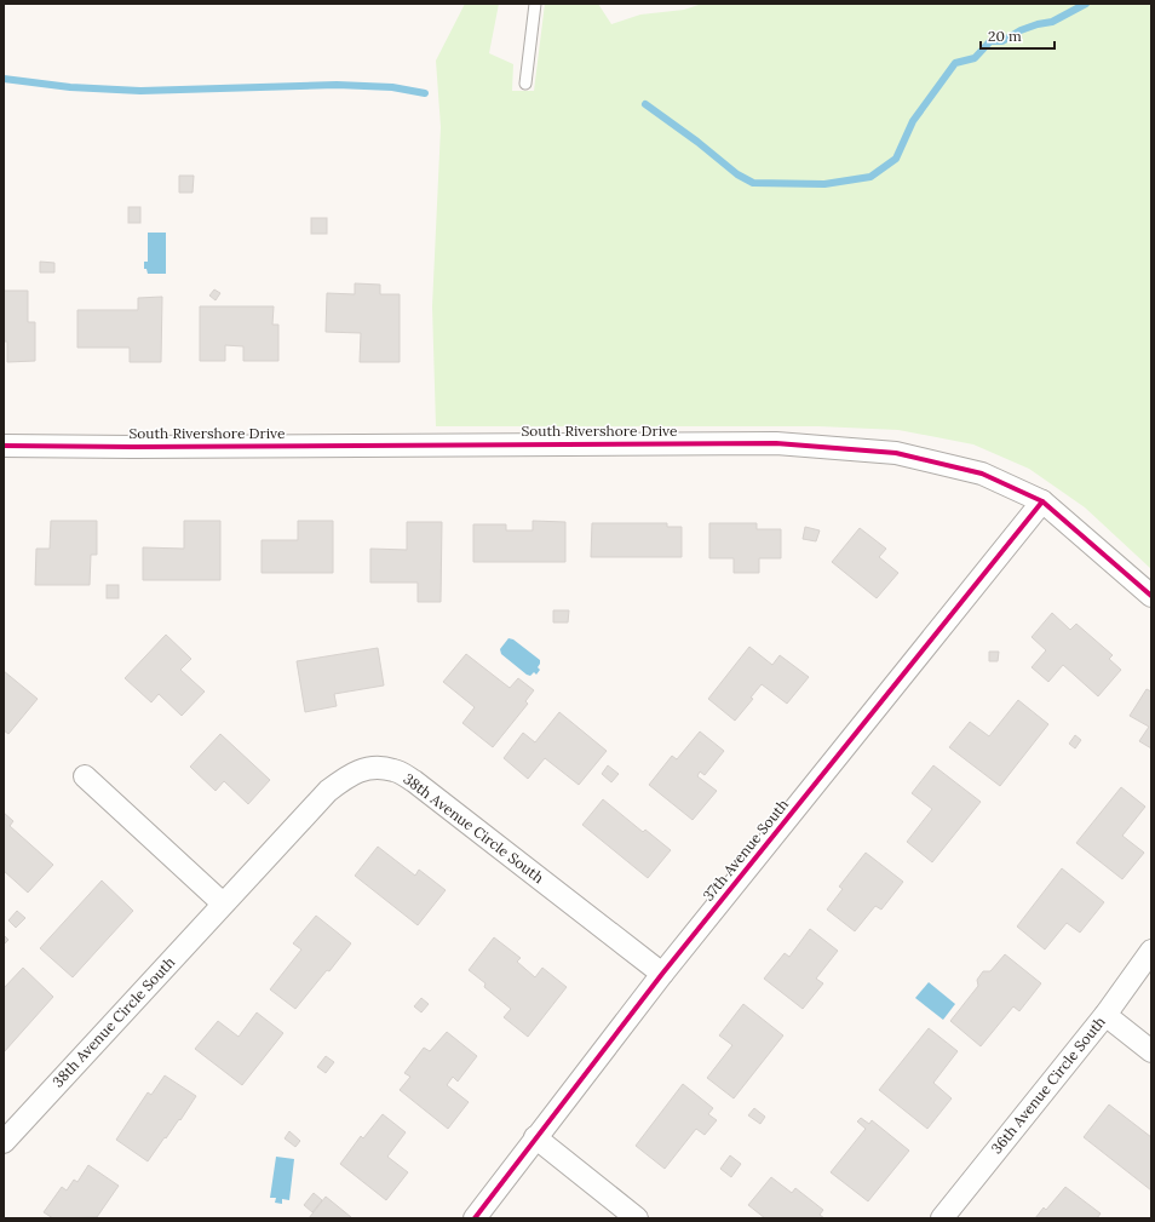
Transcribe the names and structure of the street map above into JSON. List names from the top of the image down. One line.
{"streets":{"street":["South Rivershore Drive","38th Avenue Circle South","37th Avenue South","36th Avenue Circle South"]},"crossings":[["South Rivershore Drive","37th Avenue South"],["38th Avenue Circle South","37th Avenue South"]],"scale_bar":"20 m"}
